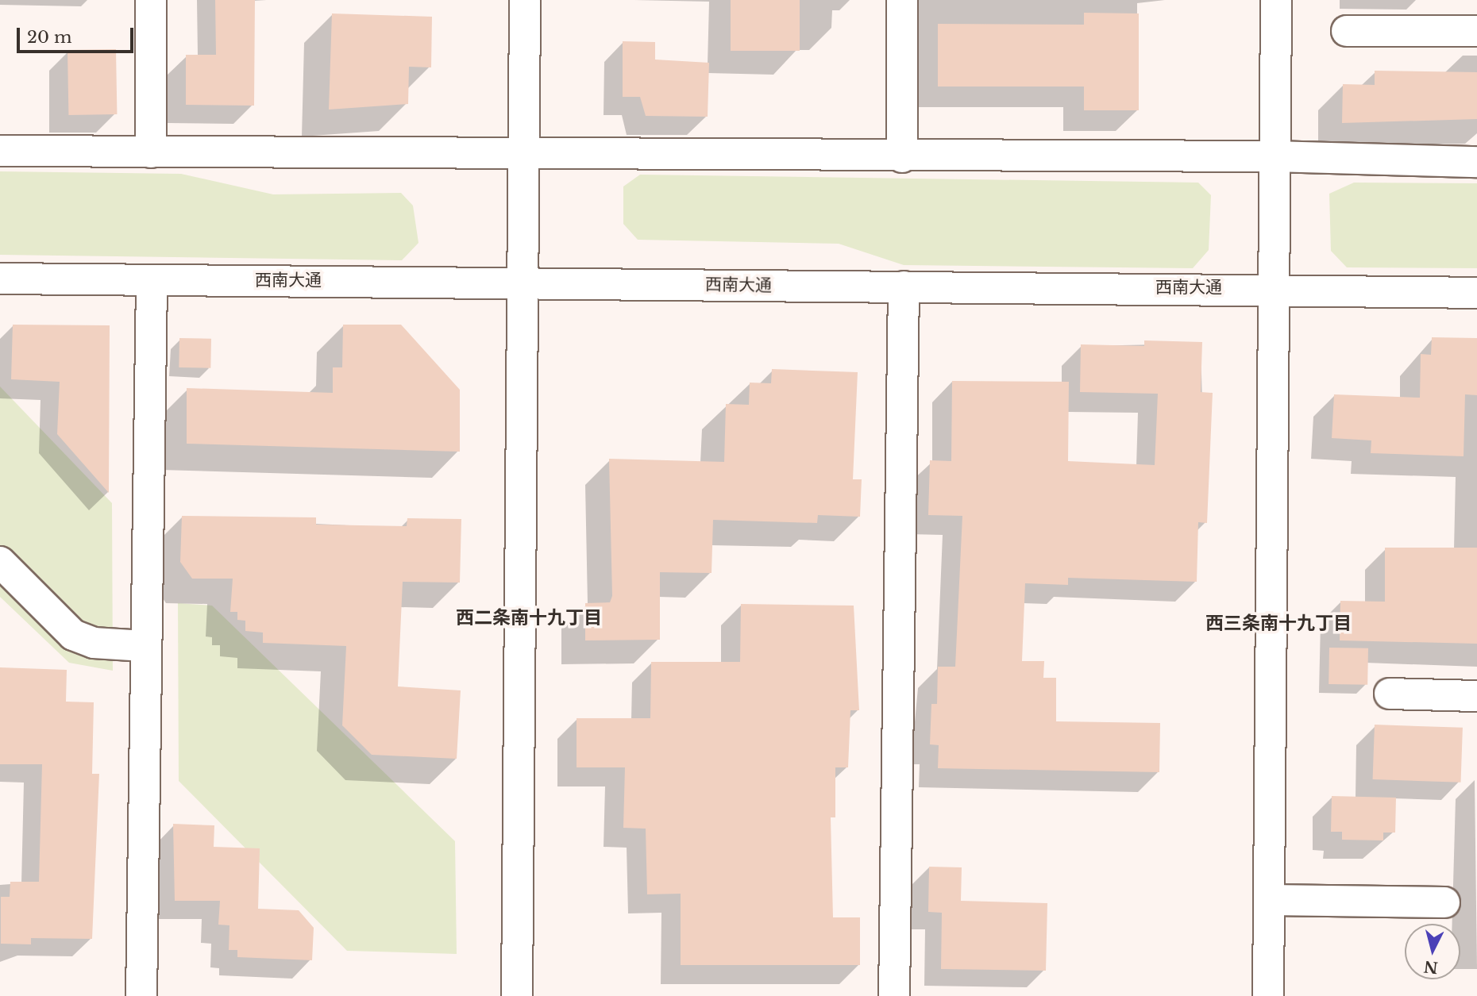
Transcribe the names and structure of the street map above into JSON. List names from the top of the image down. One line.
{"streets":{"street":["西南大通"]},"districts":["西二条南十九丁目","西三条南十九丁目"],"scale_bar":"20 m","north":"bottom"}
